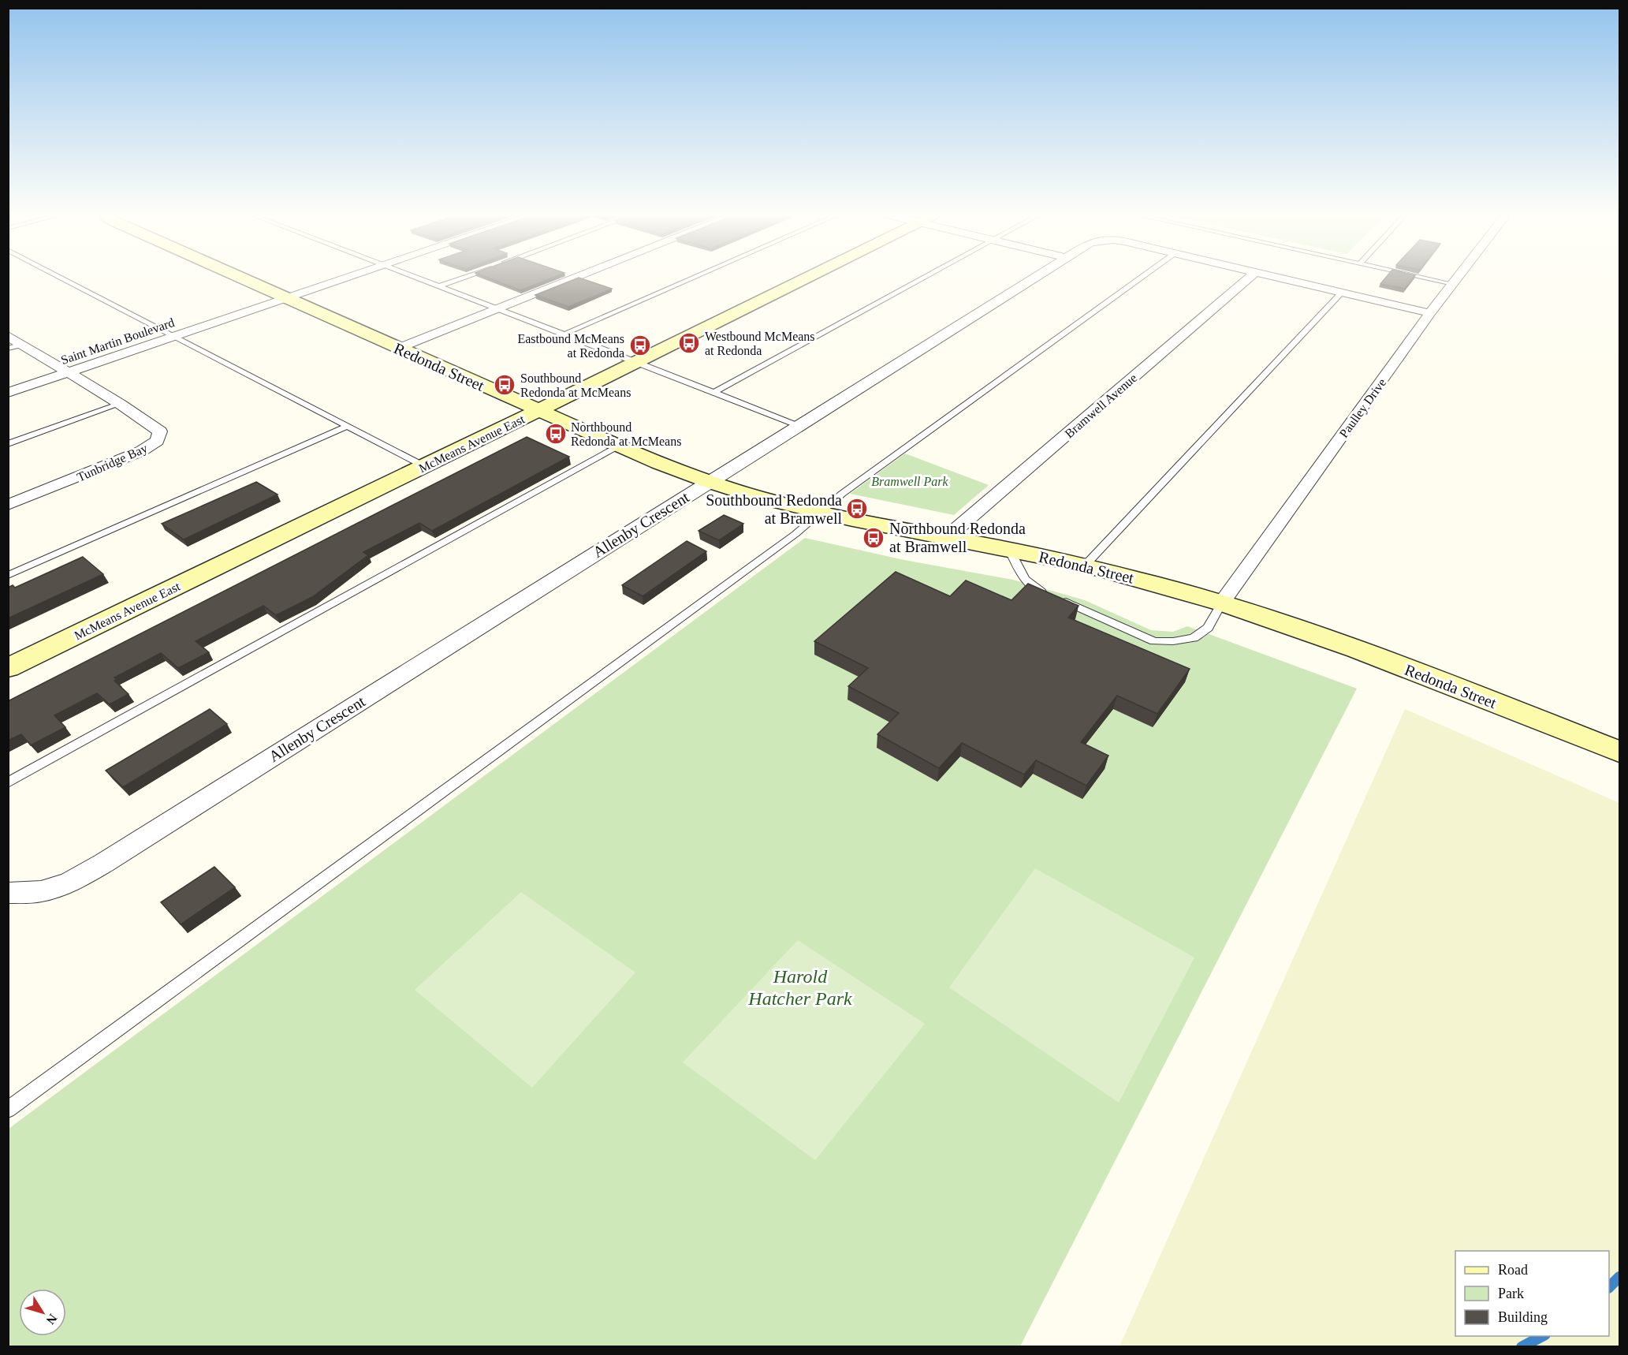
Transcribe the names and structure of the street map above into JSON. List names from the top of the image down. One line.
{"streets":{"street":["Saint Martin Boulevard","Redonda Street","Bramwell Avenue","Paulley Drive","McMeans Avenue East","Tunbridge Bay","Allenby Crescent"]},"crossings":[["Saint Martin Boulevard","Redonda Street"],["Saint Martin Boulevard","Tunbridge Bay"],["Redonda Street","Bramwell Avenue"],["Redonda Street","Paulley Drive"],["Redonda Street","McMeans Avenue East"],["Redonda Street","Allenby Crescent"],["Paulley Drive","Allenby Crescent"]],"parks":["Bramwell Park","Harold Hatcher Park"],"places":{"bus stop":["Westbound McMeans at Redonda","Eastbound McMeans at Redonda","Southbound Redonda at McMeans","Northbound Redonda at McMeans","Southbound Redonda at Bramwell","Northbound Redonda at Bramwell"]},"legend":["Road","Park","Building"],"north":"bottom right"}
